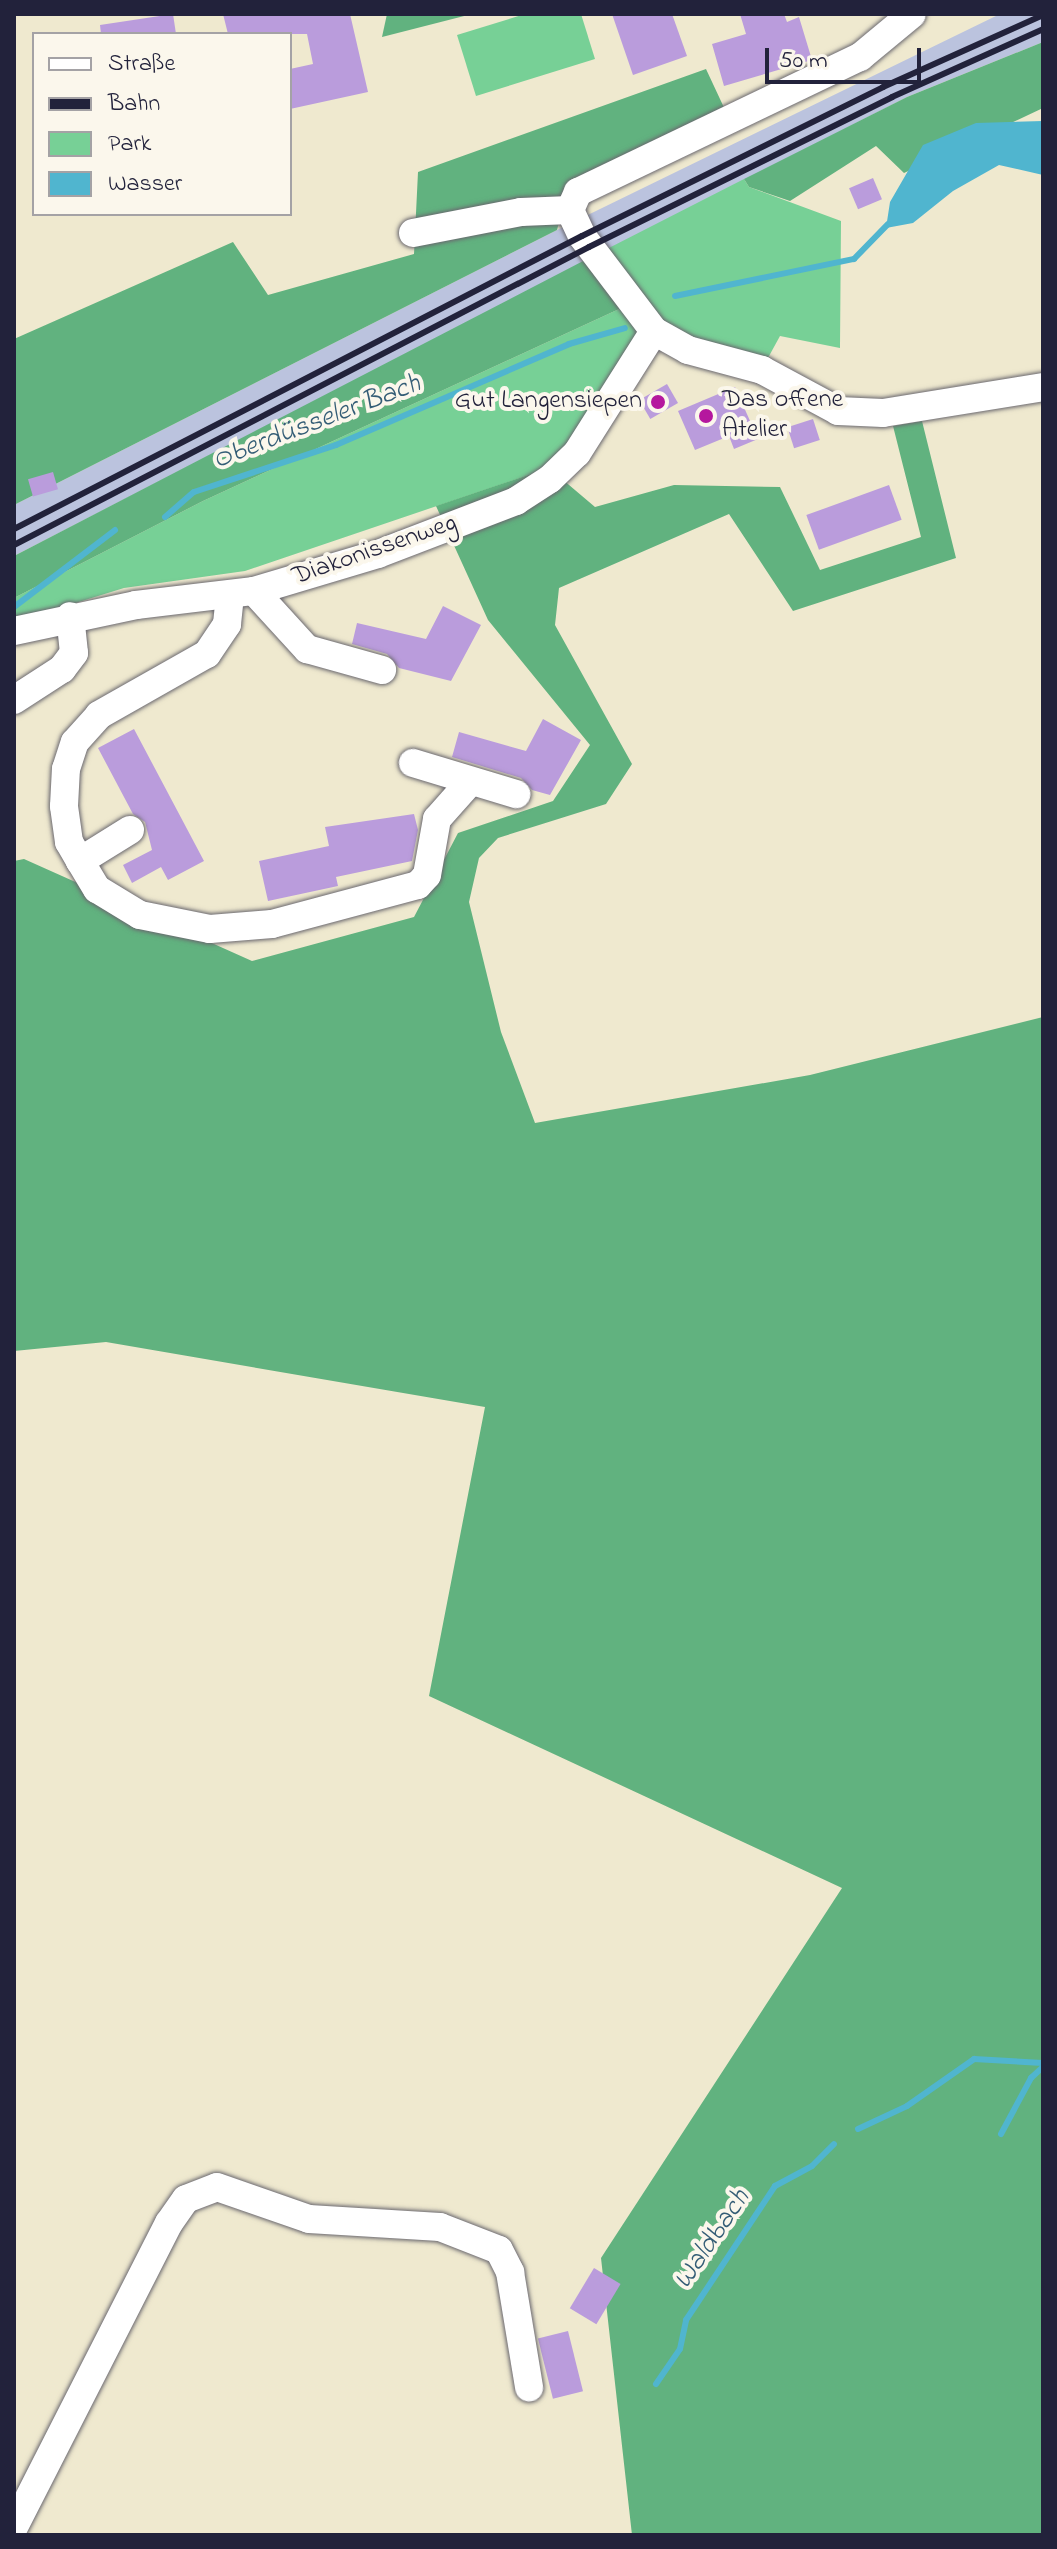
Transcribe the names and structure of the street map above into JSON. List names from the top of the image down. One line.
{"streets":{"street":["Diakonissenweg"]},"water":["Oberdüsseler Bach","Waldbach"],"places":["Gut Langensiepen","Das offene Atelier"],"legend":["Straße","Bahn","Park","Wasser"],"scale_bar":"50 m"}
